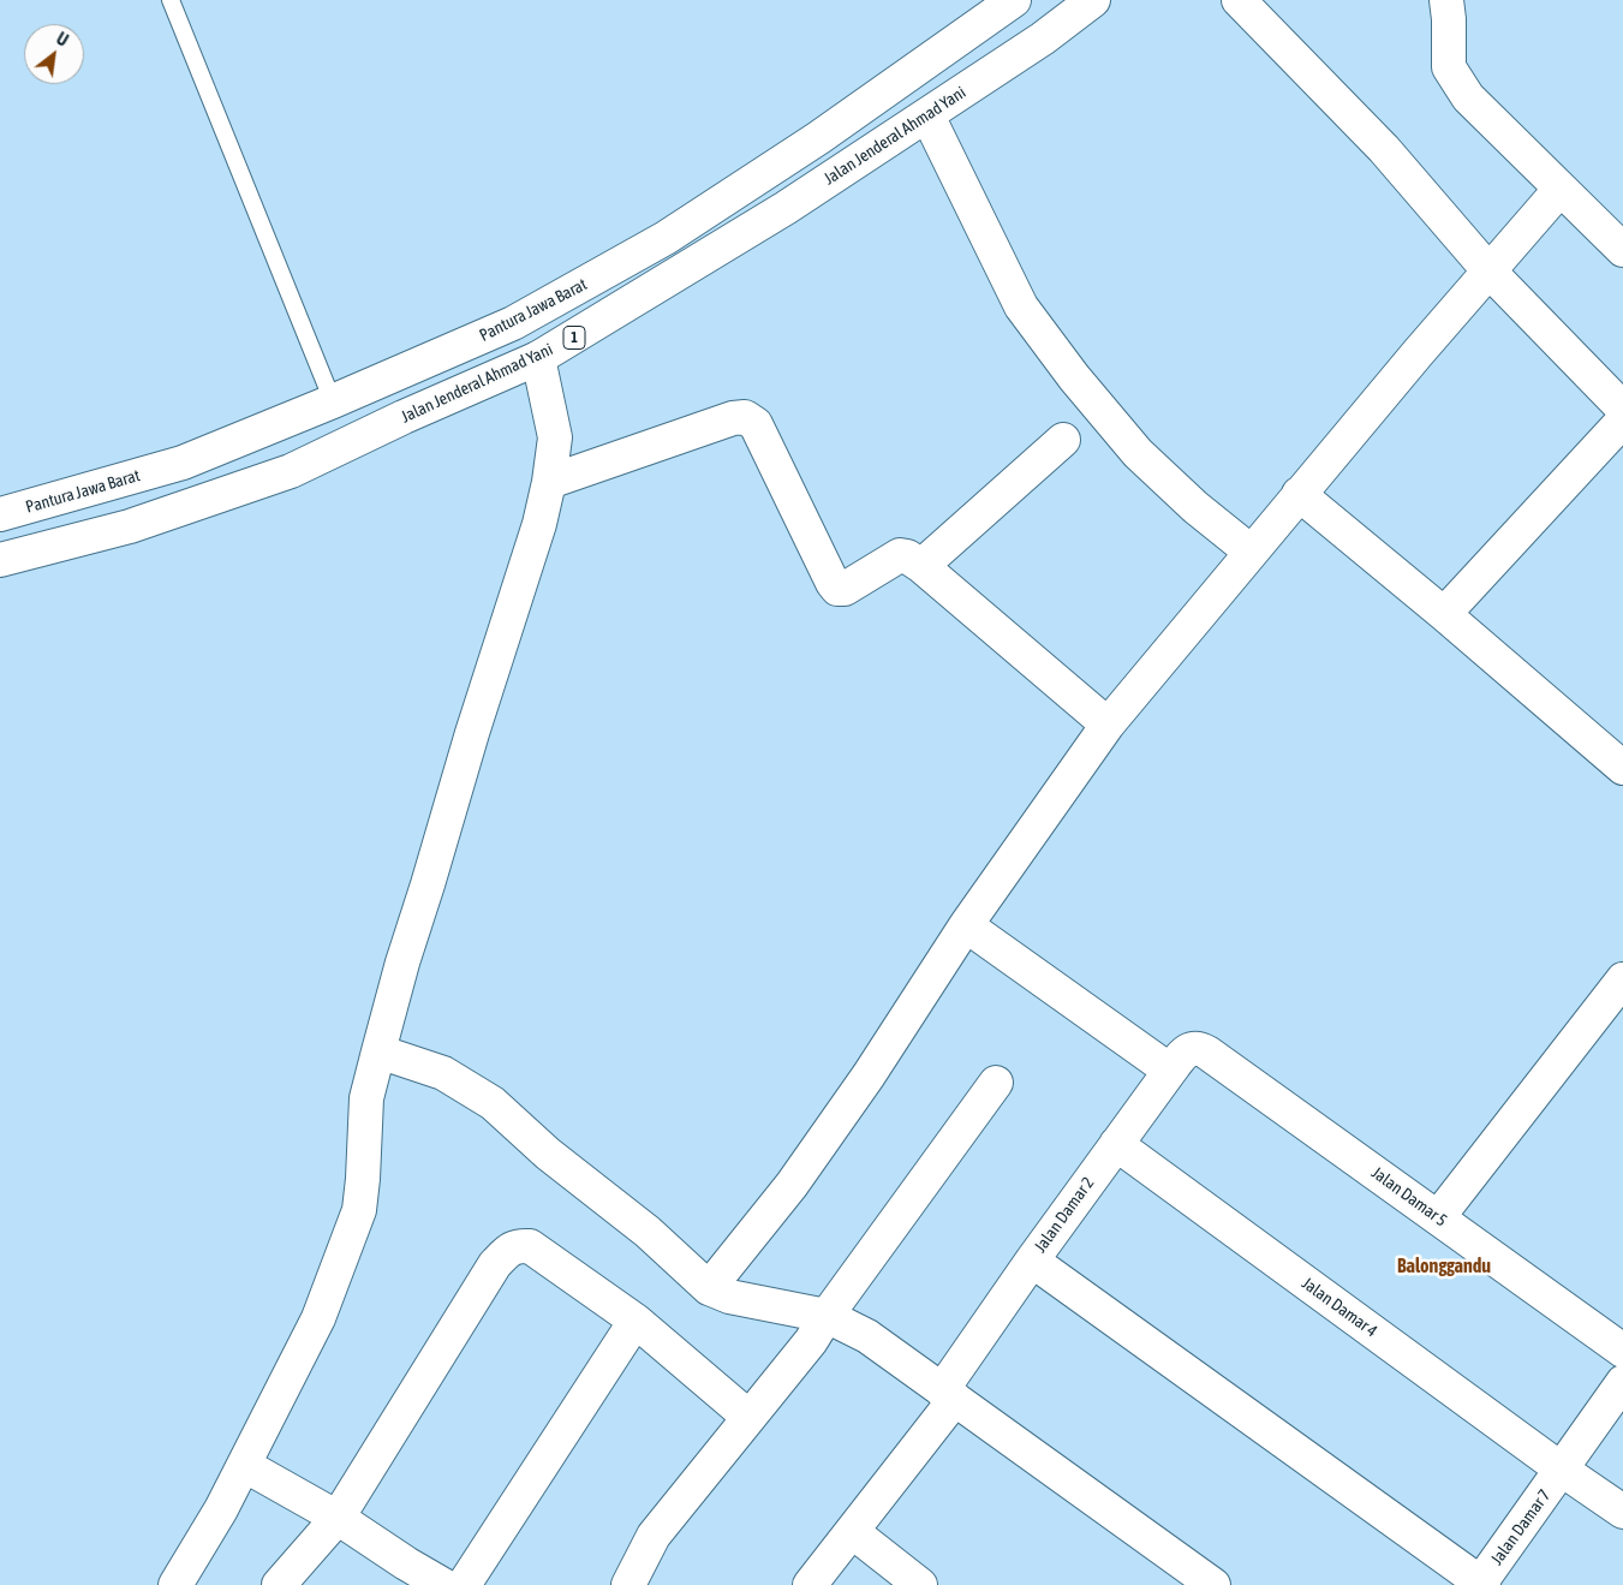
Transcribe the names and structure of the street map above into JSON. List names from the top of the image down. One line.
{"streets":{"main road":["Jalan Jenderal Ahmad Yani","Pantura Jawa Barat","1","Jalan Damar 5","Jalan Damar 2","Jalan Damar 4","Jalan Damar 7"]},"crossings":[["Jalan Damar 5","Jalan Damar 2"],["Jalan Damar 2","Jalan Damar 4"],["Jalan Damar 4","Jalan Damar 7"]],"districts":["Balonggandu"],"north":"top right"}
